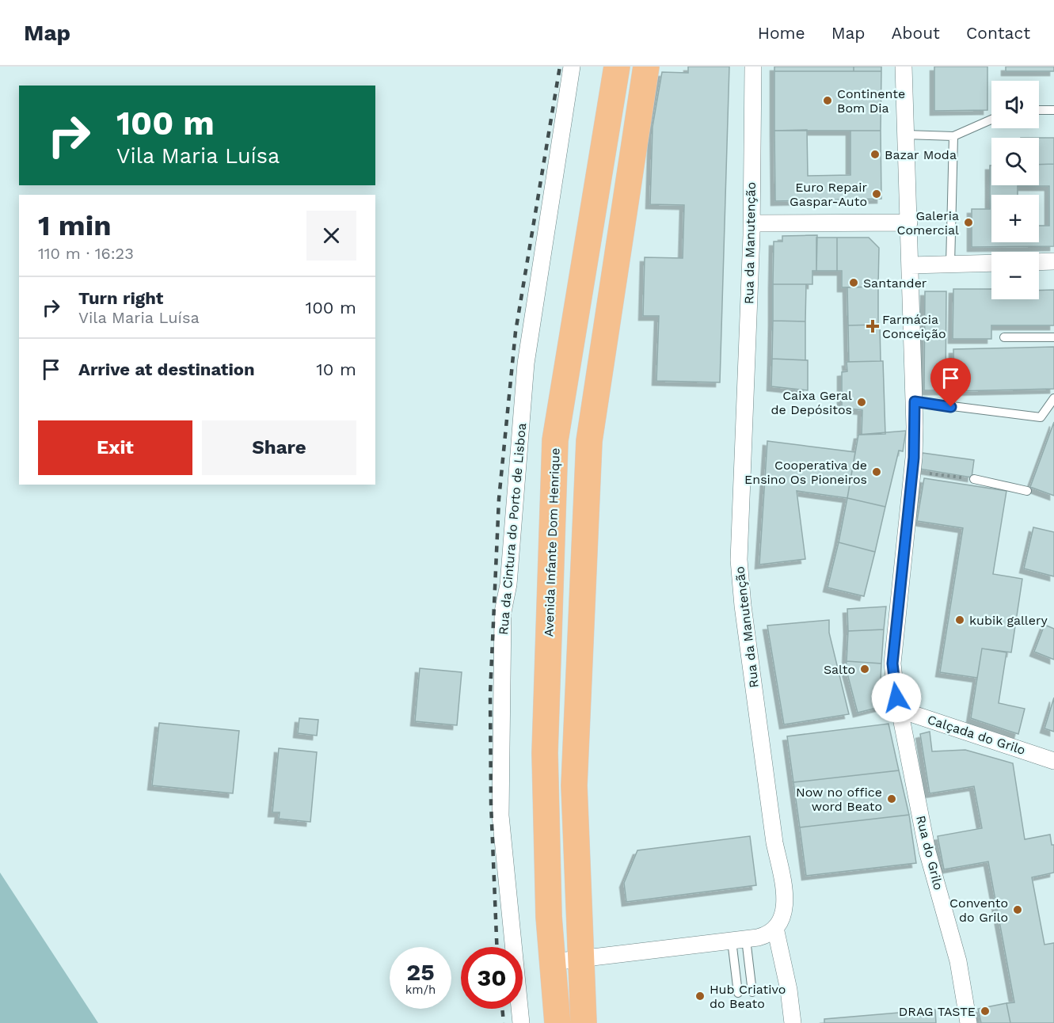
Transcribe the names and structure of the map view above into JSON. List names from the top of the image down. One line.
{"streets":{"main road":["Avenida Infante Dom Henrique"],"street":["Rua da Manutenção","Rua da Cintura do Porto de Lisboa","Calçada do Grilo","Rua do Grilo"]},"crossings":[["Calçada do Grilo","Rua do Grilo"]],"places":{"other":["Continente Bom Dia","Bazar Moda","Euro Repair Gaspar-Auto","Galeria Comercial","Santander","Caixa Geral de Depósitos","Cooperativa de Ensino Os Pioneiros","kubik gallery","Salto","Now no office word Beato","Convento do Grilo","Hub Criativo do Beato","DRAG TASTE"],"health":["Farmácia Conceição"]},"page":{"header":"Map","nav":["Home","Map","About","Contact"],"map_buttons":["+","−"],"turn":["100 m","Vila Maria Luísa"],"heading":["1 min","110 m · 16:23"],"list":[{"name":"Turn right","note":"Vila Maria Luísa","value":"100 m"},{"name":"Arrive at destination","value":"10 m"}],"buttons":["Exit","Share"],"speed":"25 km/h","limit":"30"}}
